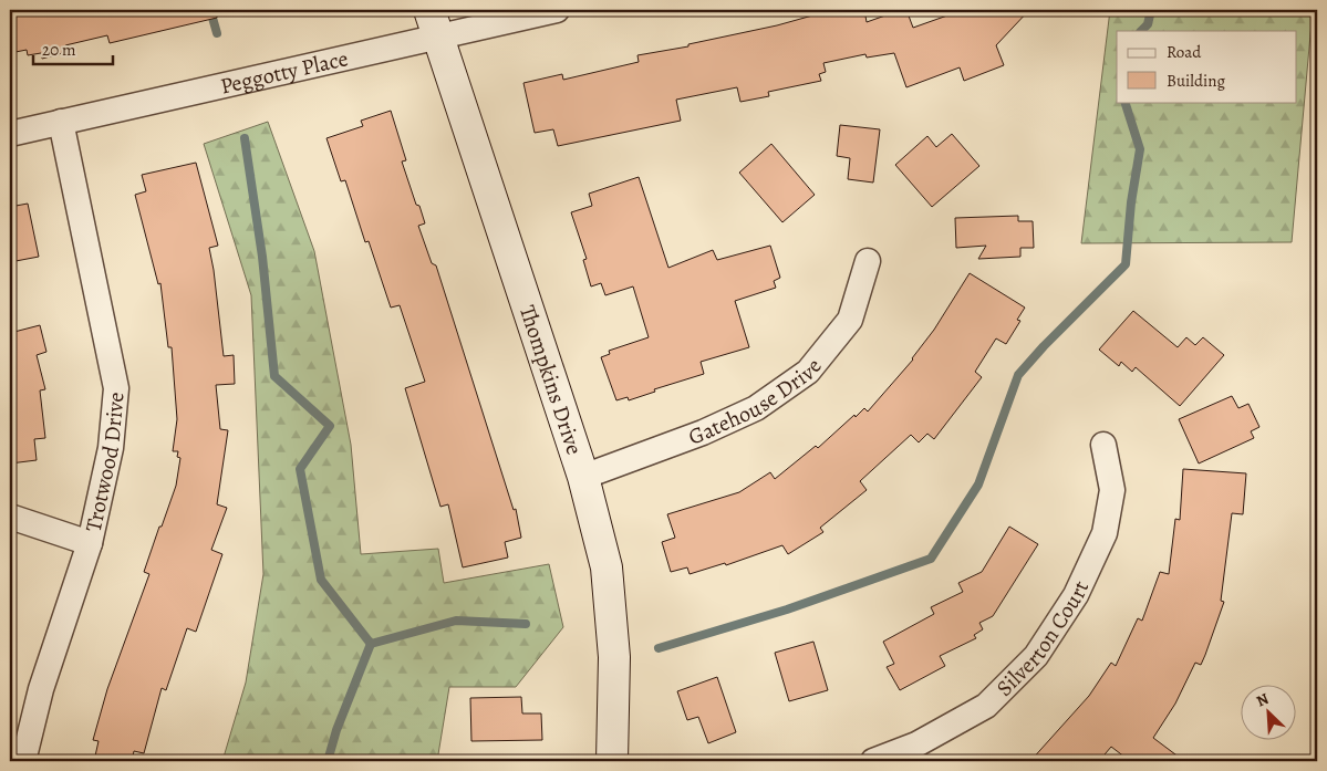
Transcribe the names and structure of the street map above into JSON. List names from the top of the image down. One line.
{"streets":{"street":["Peggotty Place","Thompkins Drive","Gatehouse Drive","Trotwood Drive","Silverton Court"]},"crossings":[["Peggotty Place","Thompkins Drive"],["Peggotty Place","Trotwood Drive"],["Thompkins Drive","Gatehouse Drive"]],"legend":["Road","Building"],"scale_bar":"20 m","north":"top left"}
